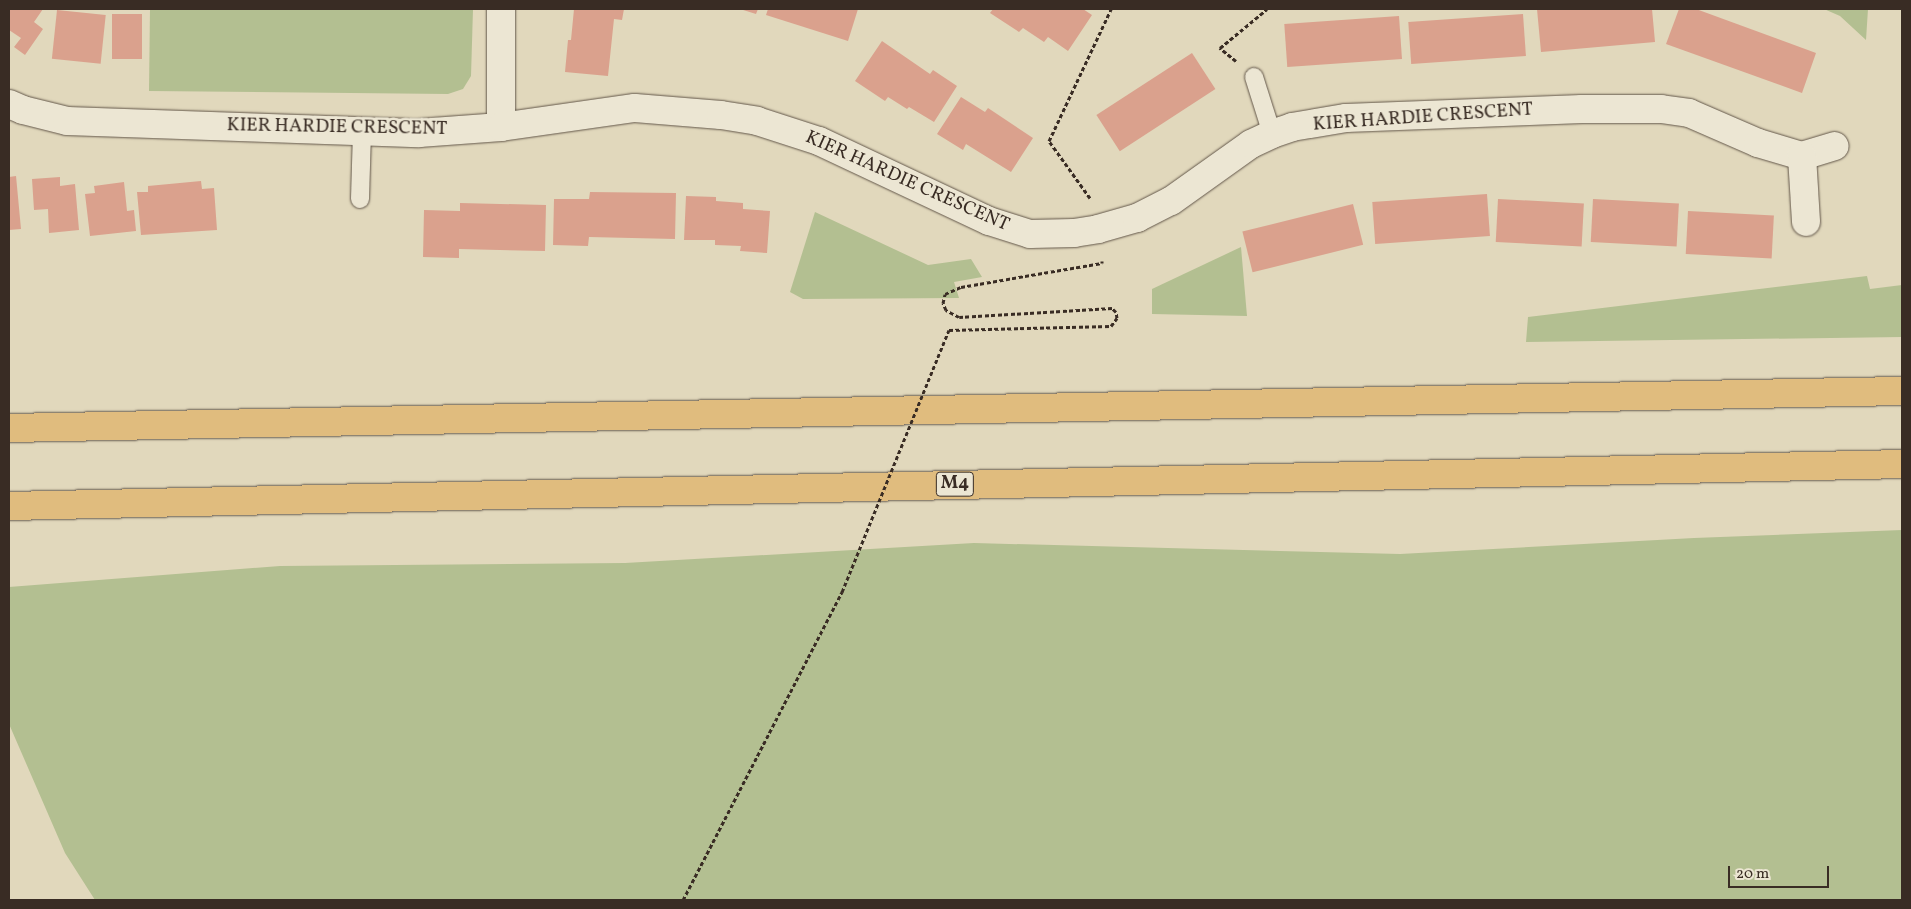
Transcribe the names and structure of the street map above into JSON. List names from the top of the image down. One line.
{"streets":{"highway":["M4"],"street":["KIER HARDIE CRESCENT"]},"scale_bar":"20 m"}
